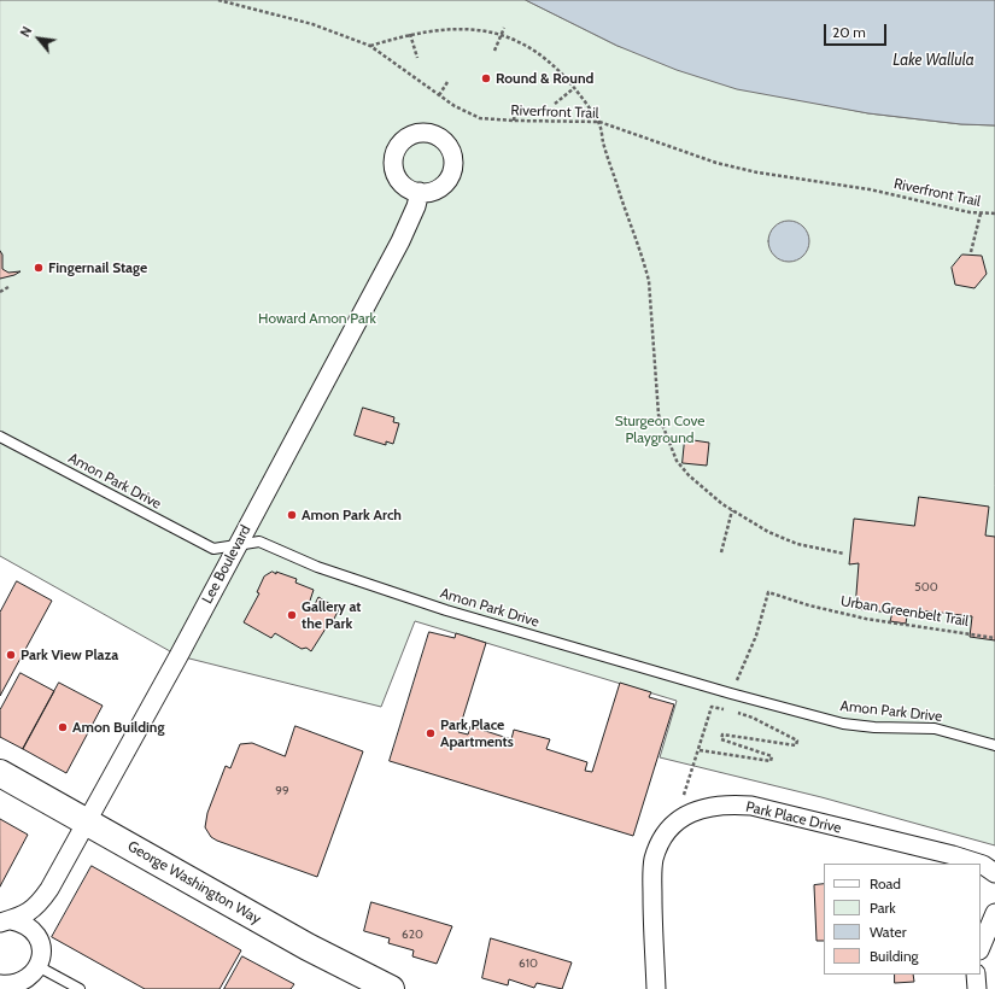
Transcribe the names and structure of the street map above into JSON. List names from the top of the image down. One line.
{"streets":{"main road":["George Washington Way"],"street":["Lee Boulevard","Park Place Drive"],"lane":["Amon Park Drive"],"path":["Riverfront Trail","Urban Greenbelt Trail"]},"crossings":[["Amon Park Drive","Lee Boulevard"],["Amon Park Drive","Urban Greenbelt Trail"],["Lee Boulevard","George Washington Way"]],"water":["Lake Wallula"],"parks":["Howard Amon Park","Sturgeon Cove Playground"],"places":["Round & Round","Fingernail Stage","Amon Park Arch","Gallery at the Park","Park View Plaza","Amon Building","Park Place Apartments"],"house_numbers":["500","99","620","610"],"legend":["Road","Park","Water","Building"],"scale_bar":"20 m","north":"top left"}
